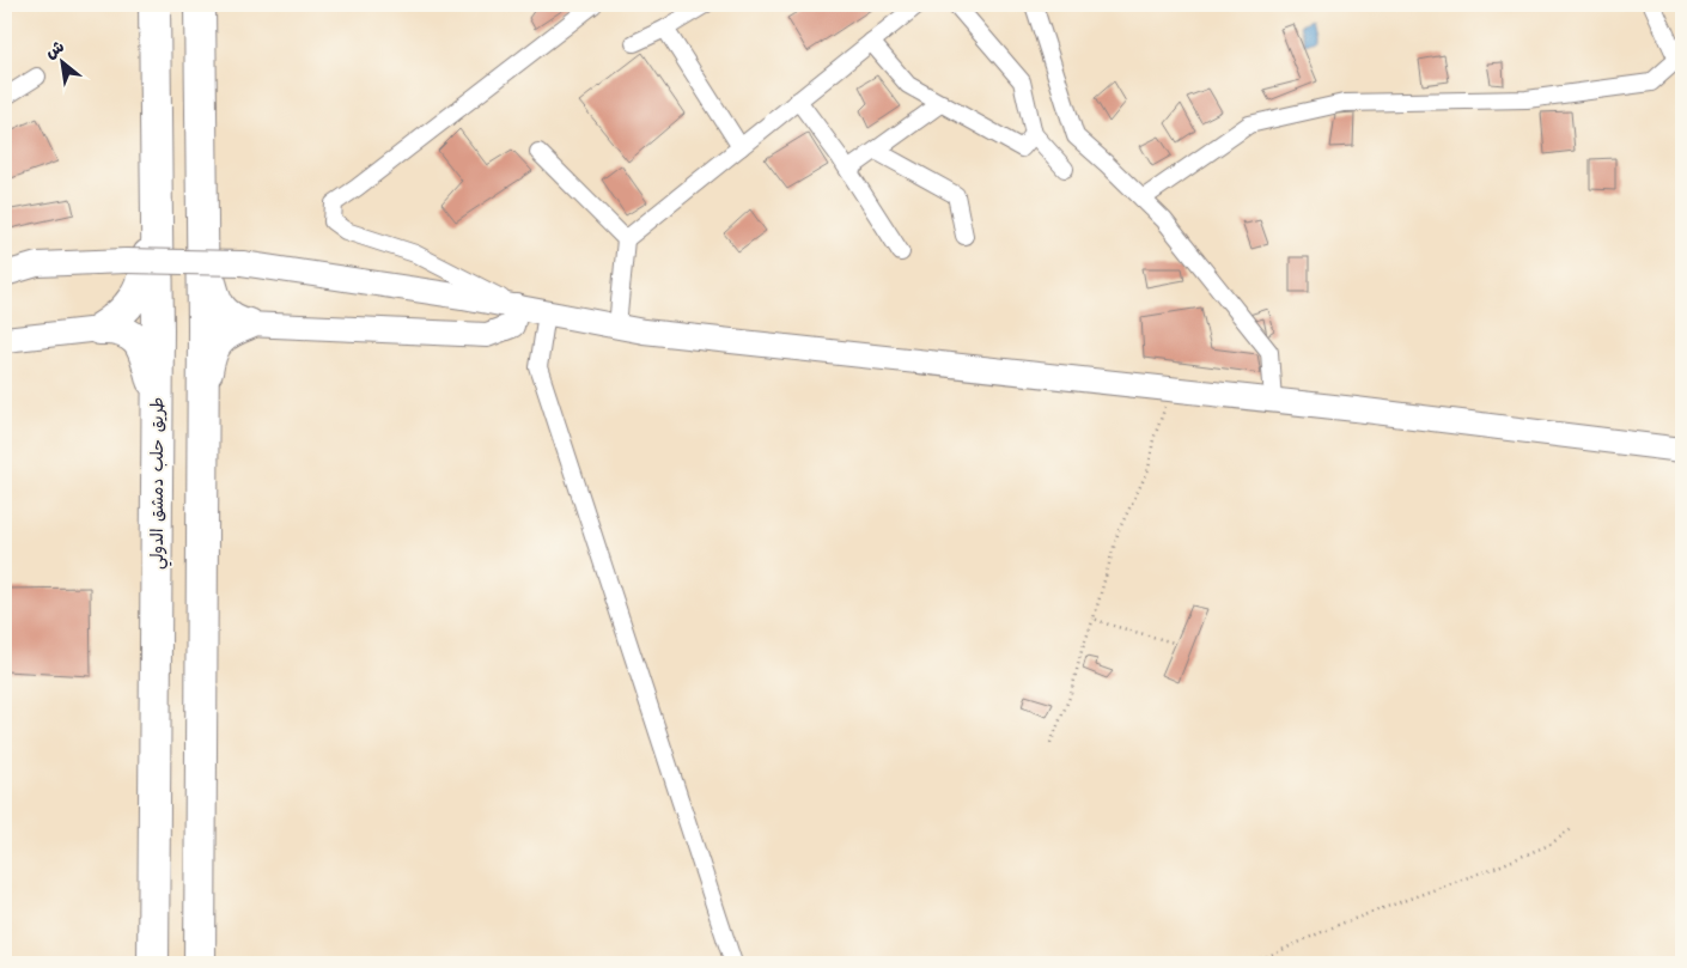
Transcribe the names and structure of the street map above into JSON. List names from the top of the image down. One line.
{"streets":{"highway":["طريق حلب دمشق الدولي"]},"north":"top left"}
